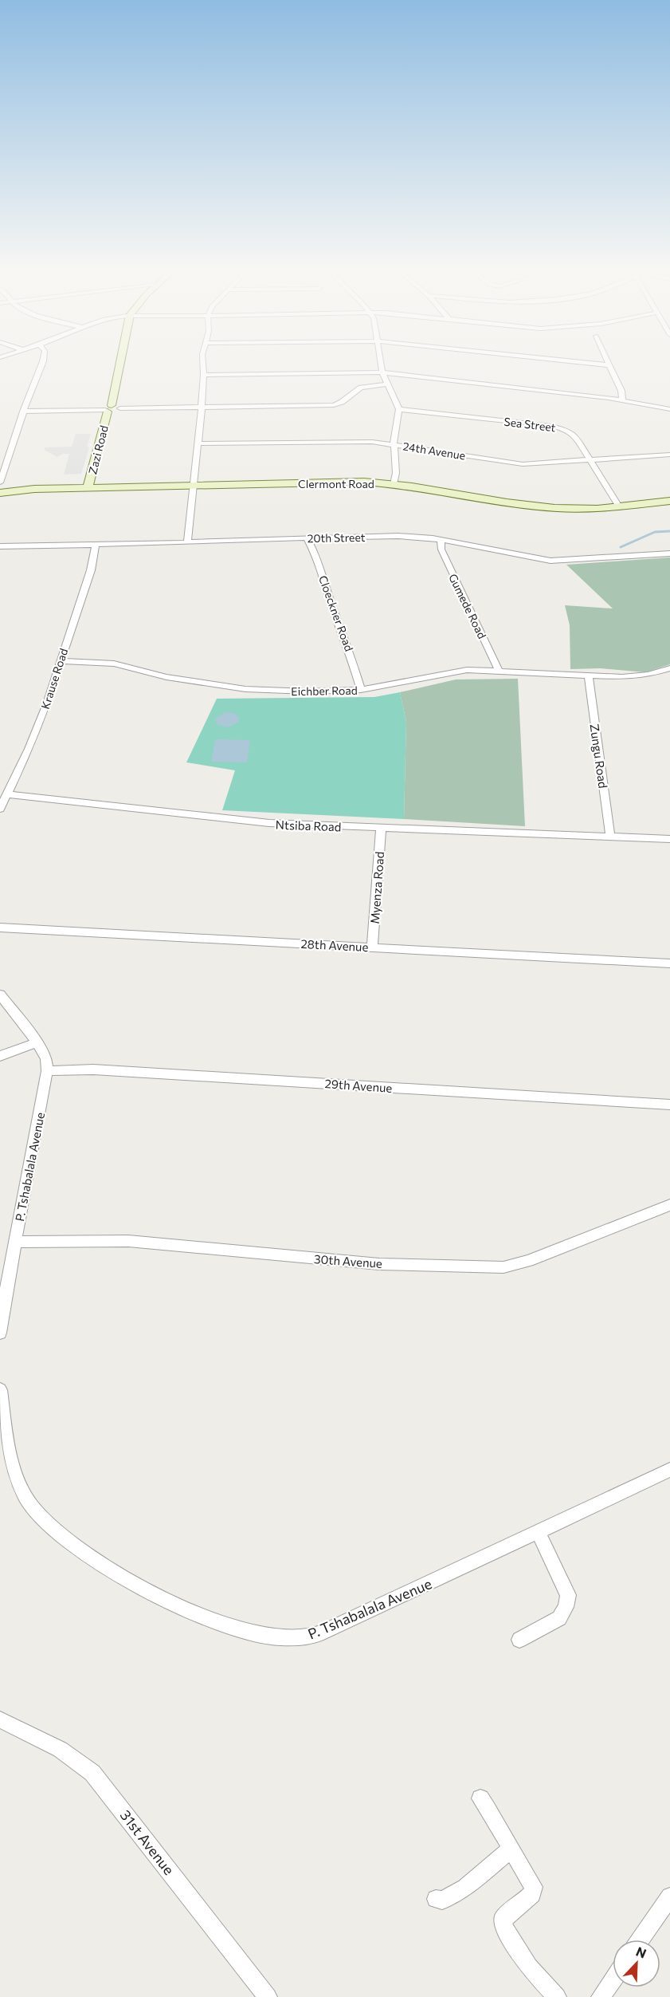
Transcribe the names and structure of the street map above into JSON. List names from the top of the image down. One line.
{"streets":{"street":["Sea Street","Zazi Road","24th Avenue","Clermont Road","20th Street","Gumede Road","Cloeckner Road","Krause Road","Eichber Road","Zungu Road","Ntsiba Road","Myenza Road","28th Avenue","29th Avenue","P. Tshabalala Avenue","30th Avenue","31st Avenue"]},"crossings":[["Sea Street","24th Avenue"],["Sea Street","Clermont Road"],["Zazi Road","Clermont Road"],["20th Street","Gumede Road"],["20th Street","Cloeckner Road"],["20th Street","Krause Road"],["Gumede Road","Eichber Road"],["Cloeckner Road","Eichber Road"],["Krause Road","Eichber Road"],["Krause Road","Ntsiba Road"],["Eichber Road","Zungu Road"],["Zungu Road","Ntsiba Road"],["Ntsiba Road","Myenza Road"],["Myenza Road","28th Avenue"],["29th Avenue","P. Tshabalala Avenue"],["P. Tshabalala Avenue","30th Avenue"]],"north":"top right"}
